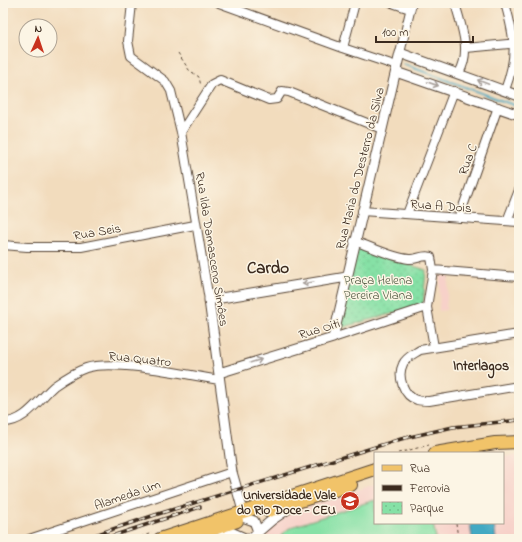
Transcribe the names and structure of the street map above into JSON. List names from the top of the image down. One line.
{"streets":{"street":["Rua C","Rua Maria do Desterro da Silva","Rua A Dois","Rua Seis","Rua Ilda Damasceno Simôes","Rua Oiti","Rua Quatro","Alameda Um"]},"crossings":[["Rua C","Rua A Dois"],["Rua Maria do Desterro da Silva","Rua A Dois"],["Rua Maria do Desterro da Silva","Rua Oiti"],["Rua Seis","Rua Ilda Damasceno Simôes"],["Rua Ilda Damasceno Simôes","Rua Oiti"],["Rua Ilda Damasceno Simôes","Rua Quatro"],["Rua Ilda Damasceno Simôes","Alameda Um"],["Rua Oiti","Rua Quatro"]],"districts":["Cardo","Interlagos"],"parks":["Praça Helena Pereira Viana"],"places":{"school or university":["Universidade Vale do Rio Doce - CEU"]},"legend":["Rua","Ferrovia","Parque"],"scale_bar":"100 m","north":"top"}
